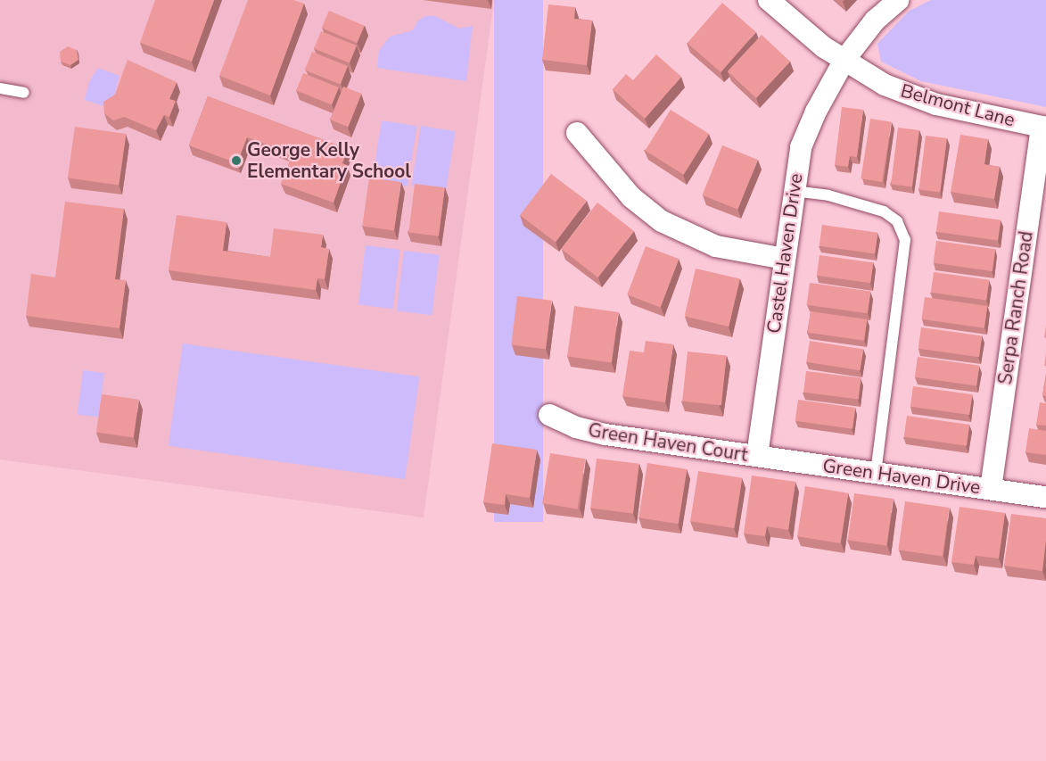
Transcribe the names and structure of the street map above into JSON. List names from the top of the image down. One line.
{"streets":{"street":["Belmont Lane","Castel Haven Drive","Serpa Ranch Road","Green Haven Court","Green Haven Drive"]},"crossings":[["Belmont Lane","Castel Haven Drive"],["Belmont Lane","Serpa Ranch Road"],["Castel Haven Drive","Green Haven Court"],["Castel Haven Drive","Green Haven Drive"],["Serpa Ranch Road","Green Haven Drive"],["Green Haven Court","Green Haven Drive"]],"places":["George Kelly Elementary School"]}
